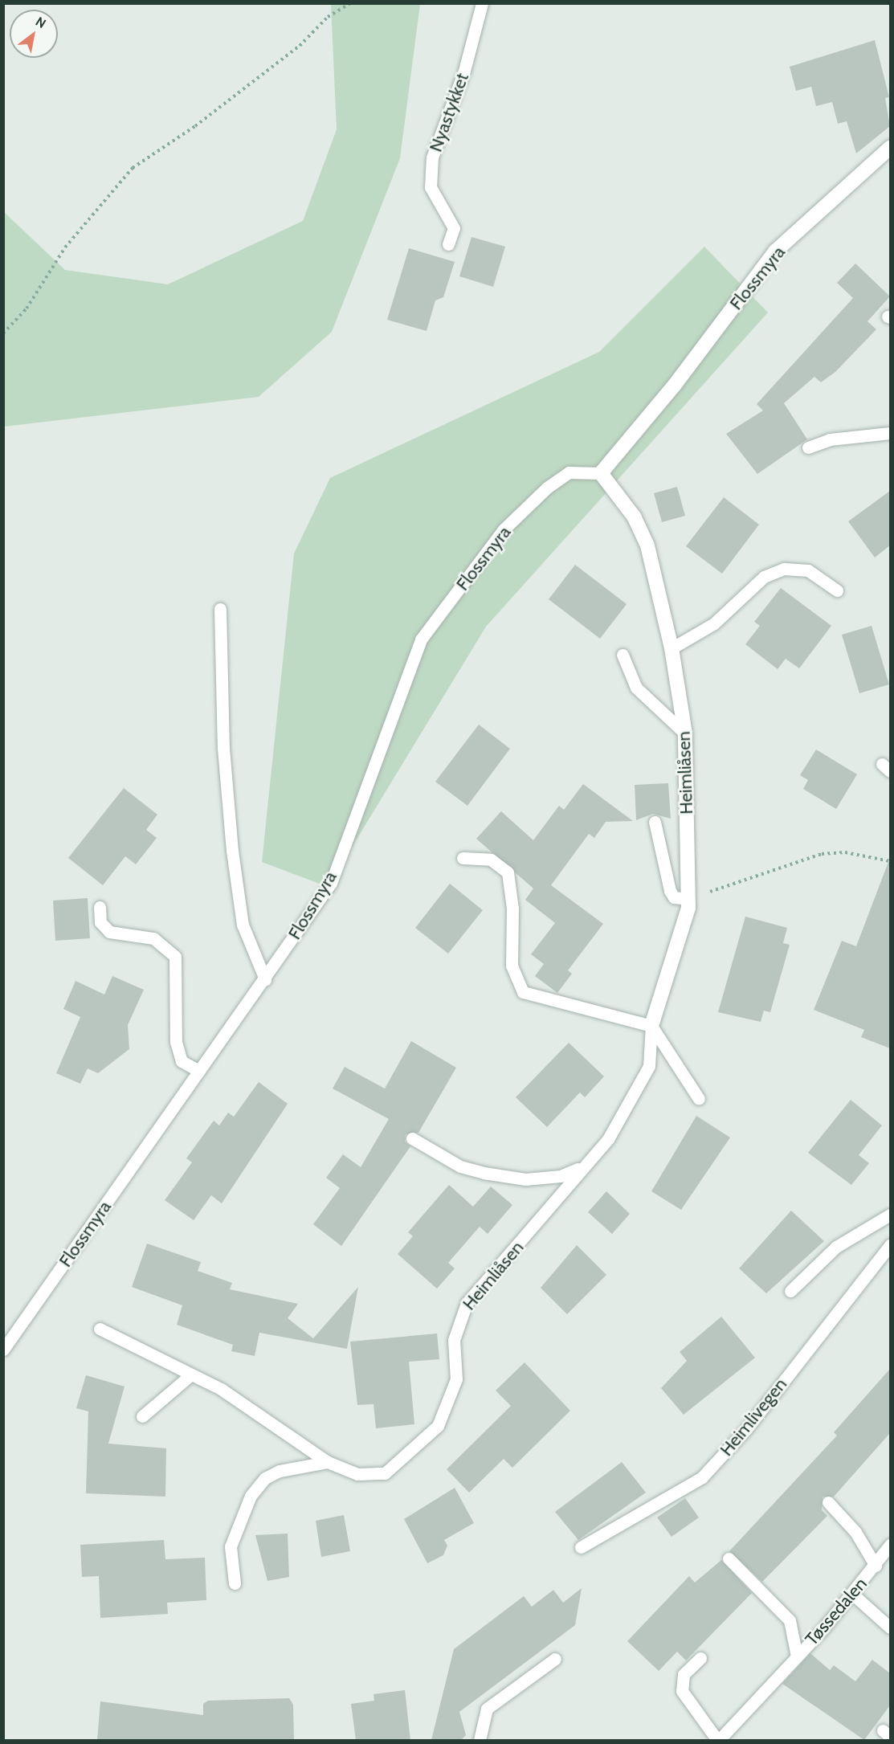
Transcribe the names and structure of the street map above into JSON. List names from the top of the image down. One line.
{"streets":{"street":["Flossmyra","Heimliåsen"],"lane":["Nyastykket","Heimlivegen","Tøssedalen"]},"crossings":[["Flossmyra","Heimliåsen"]],"north":"top right"}
